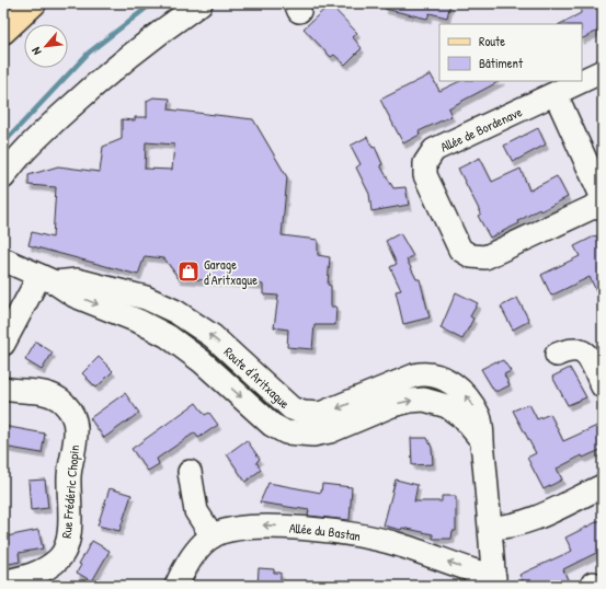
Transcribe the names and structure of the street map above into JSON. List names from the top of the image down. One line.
{"streets":{"street":["Allée de Bordenave","Route d'Aritxague","Rue Frédéric Chopin","Allée du Bastan"]},"crossings":[["Route d'Aritxague","Allée du Bastan"]],"one_way":["Allée du Bastan"],"places":{"shop":["Garage d'Aritxague"]},"legend":["Route","Bâtiment"],"north":"bottom left"}
